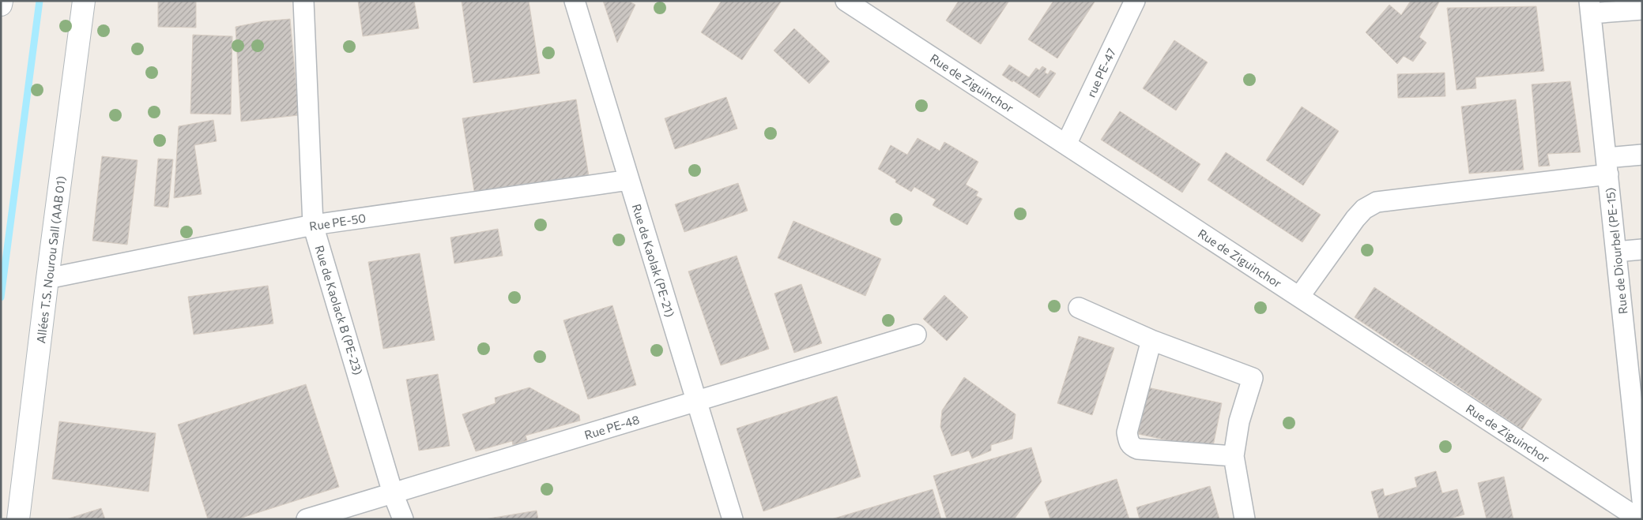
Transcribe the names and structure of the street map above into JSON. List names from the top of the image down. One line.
{"streets":{"street":["rue PE-47","Rue de Ziguinchor","Rue PE-50","Rue de Diourbel (PE-15)","Allées T.S. Nourou Sall (AAB 01)","Rue de Kaolak (PE-21)","Rue de Kaolack B (PE-23)","Rue PE-48"]},"crossings":[["rue PE-47","Rue de Ziguinchor"],["Rue de Ziguinchor","Rue de Diourbel (PE-15)"],["Rue PE-50","Allées T.S. Nourou Sall (AAB 01)"],["Rue PE-50","Rue de Kaolak (PE-21)"],["Rue PE-50","Rue de Kaolack B (PE-23)"],["Rue de Kaolak (PE-21)","Rue PE-48"],["Rue de Kaolack B (PE-23)","Rue PE-48"]]}
